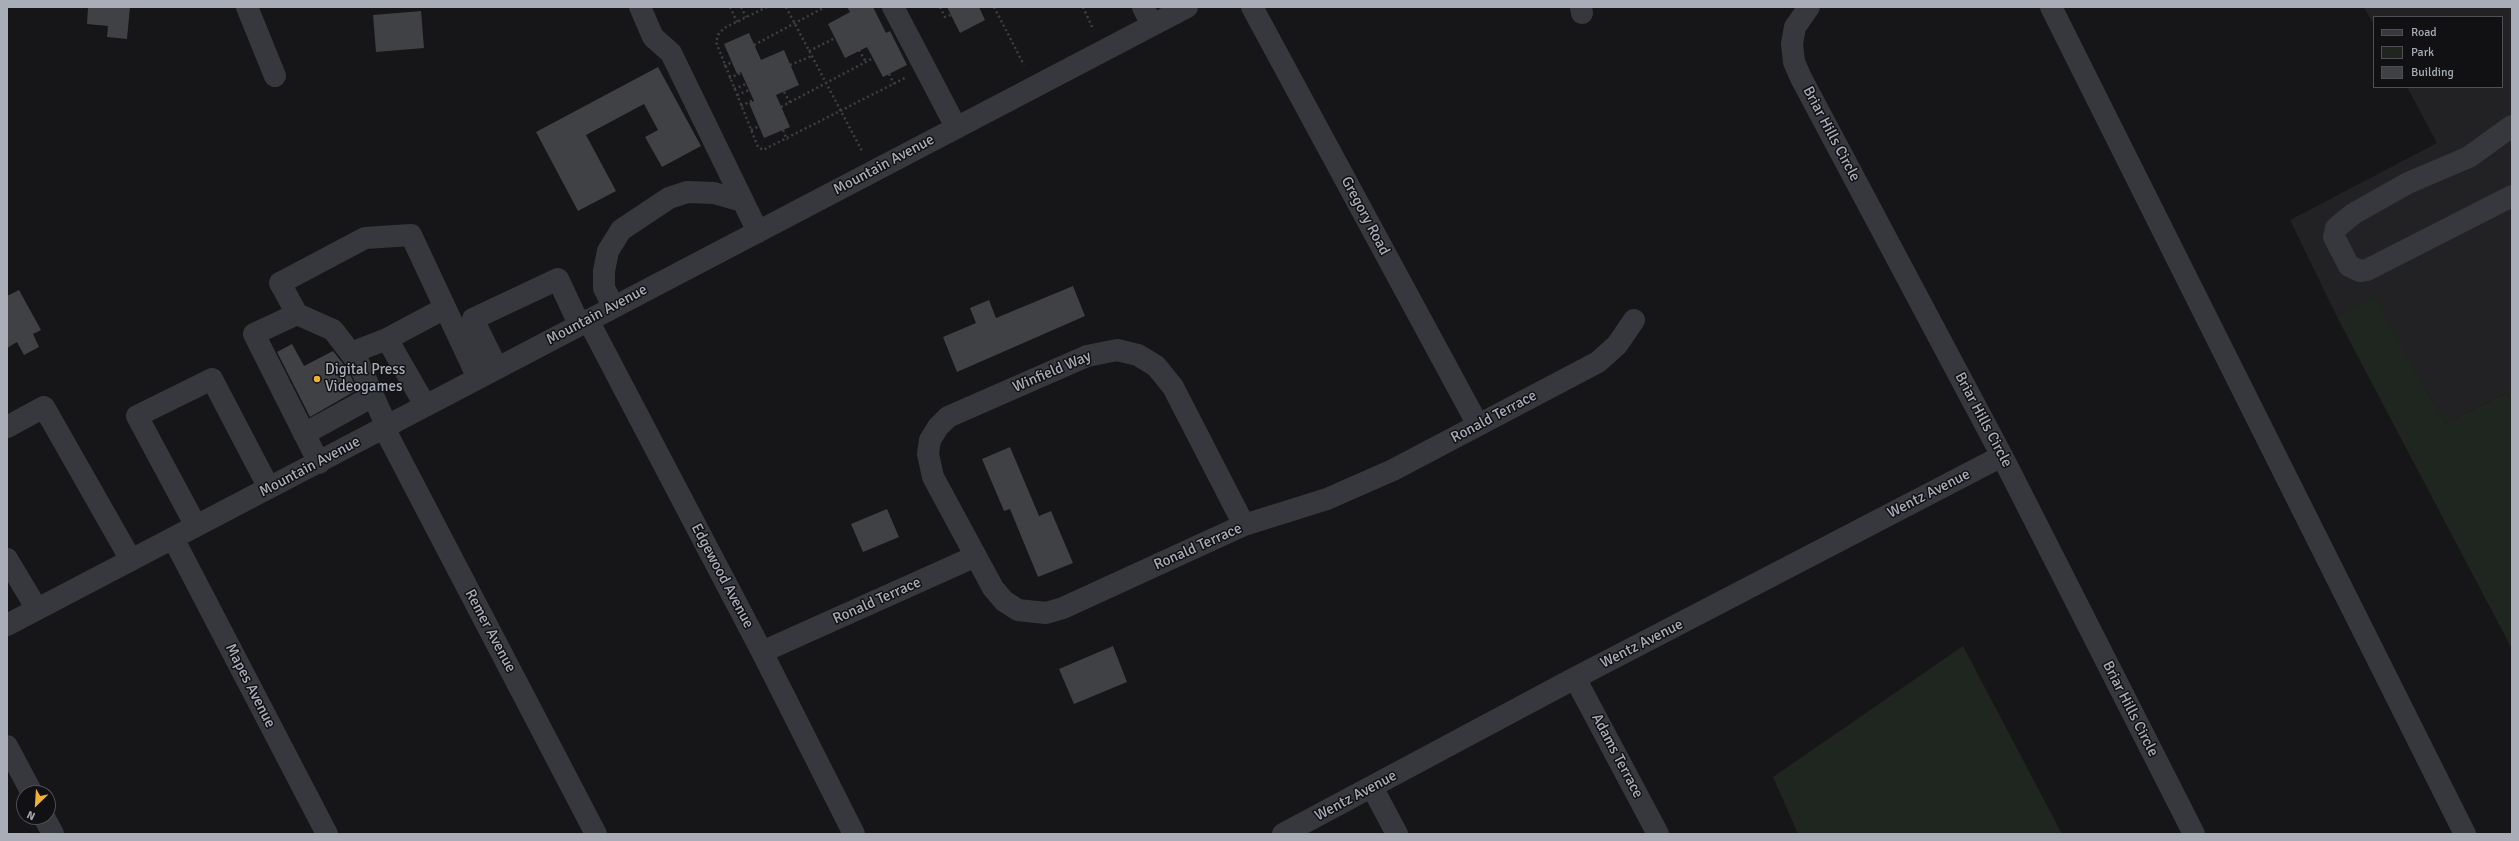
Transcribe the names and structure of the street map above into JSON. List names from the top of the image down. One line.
{"streets":{"street":["Briar Hills Circle","Mountain Avenue","Gregory Road","Winfield Way","Ronald Terrace","Wentz Avenue","Edgewood Avenue","Remer Avenue","Mapes Avenue","Adams Terrace"]},"crossings":[["Briar Hills Circle","Wentz Avenue"],["Mountain Avenue","Edgewood Avenue"],["Mountain Avenue","Remer Avenue"],["Mountain Avenue","Mapes Avenue"],["Gregory Road","Ronald Terrace"],["Winfield Way","Ronald Terrace"],["Ronald Terrace","Edgewood Avenue"],["Wentz Avenue","Adams Terrace"]],"places":["Digital Press Videogames"],"legend":["Road","Park","Building"],"north":"bottom left"}
